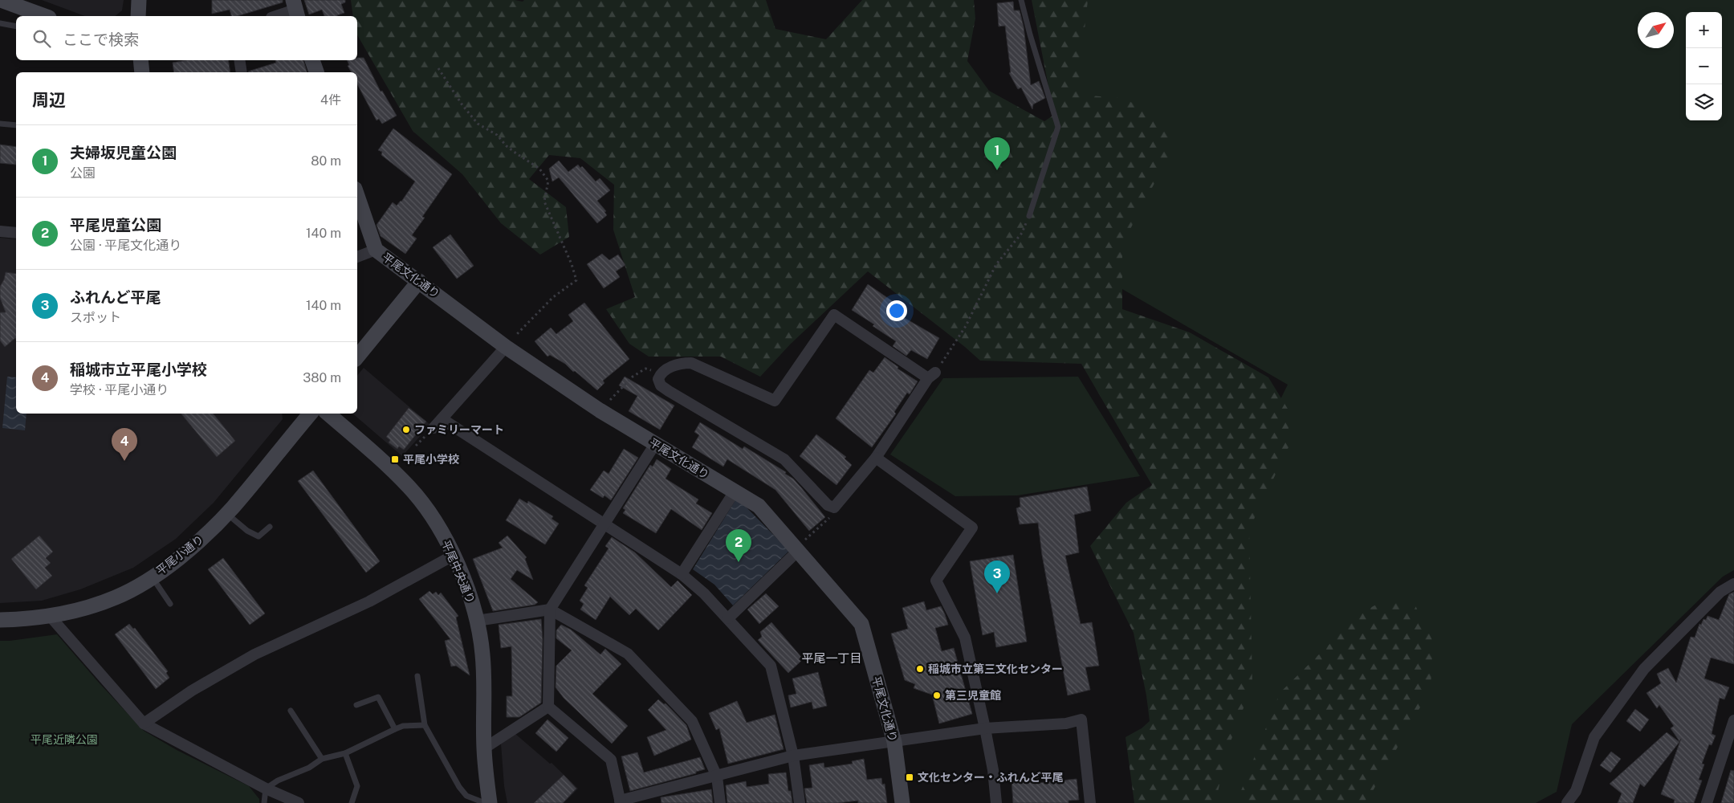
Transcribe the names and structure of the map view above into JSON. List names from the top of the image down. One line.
{"streets":{"street":["平尾文化通り","平尾小通り","平尾中央通り"]},"districts":["平尾一丁目"],"parks":["平尾近隣公園"],"places":{"other":["ファミリーマート","稲城市立第三文化センター","第三児童館"],"transit":["平尾小学校","文化センター・ふれんど平尾"]},"north":"top right","page":{"map_buttons":["+","−"],"search":"ここで検索","heading":["周辺","4件"],"list":[{"mark":"1","name":"夫婦坂児童公園","note":"公園","value":"80 m"},{"mark":"2","name":"平尾児童公園","note":"公園 · 平尾文化通り","value":"140 m"},{"mark":"3","name":"ふれんど平尾","note":"スポット","value":"140 m"},{"mark":"4","name":"稲城市立平尾小学校","note":"学校 · 平尾小通り","value":"380 m"}],"pins":["1","4","2","3"]}}
